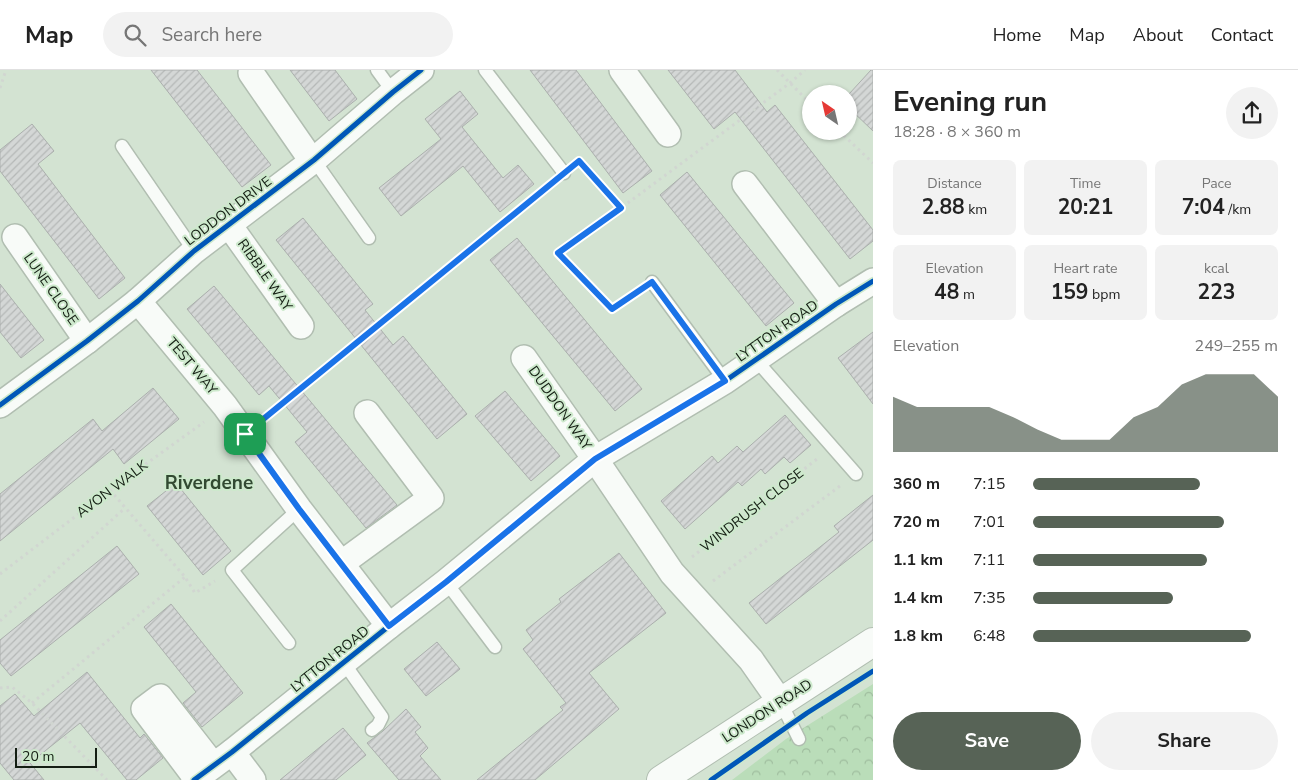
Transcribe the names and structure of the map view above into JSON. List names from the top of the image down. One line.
{"streets":{"street":["LODDON DRIVE","RIBBLE WAY","LUNE CLOSE","LYTTON ROAD","TEST WAY","DUDDON WAY","LONDON ROAD"],"path":["AVON WALK","WINDRUSH CLOSE"]},"crossings":[["LODDON DRIVE","RIBBLE WAY"],["LODDON DRIVE","LUNE CLOSE"],["LODDON DRIVE","TEST WAY"],["LYTTON ROAD","TEST WAY"],["LYTTON ROAD","DUDDON WAY"],["TEST WAY","AVON WALK"]],"districts":["Riverdene"],"scale_bar":"20 m","north":"top left","page":{"header":"Map","search":"Search here","nav":["Home","Map","About","Contact"],"heading":["Evening run","18:28 · 8 × 360 m"],"stats":[["Distance","2.88 km"],["Time","20:21"],["Pace","7:04 /km"],["Elevation","48 m"],["Heart rate","159 bpm"],["kcal","223"]],"chart":["Elevation","249–255 m"],"list":[{"name":"360 m","note":"7:15"},{"name":"720 m","note":"7:01"},{"name":"1.1 km","note":"7:11"},{"name":"1.4 km","note":"7:35"},{"name":"1.8 km","note":"6:48"}],"buttons":["Save","Share"],"scale":"20 m"}}
